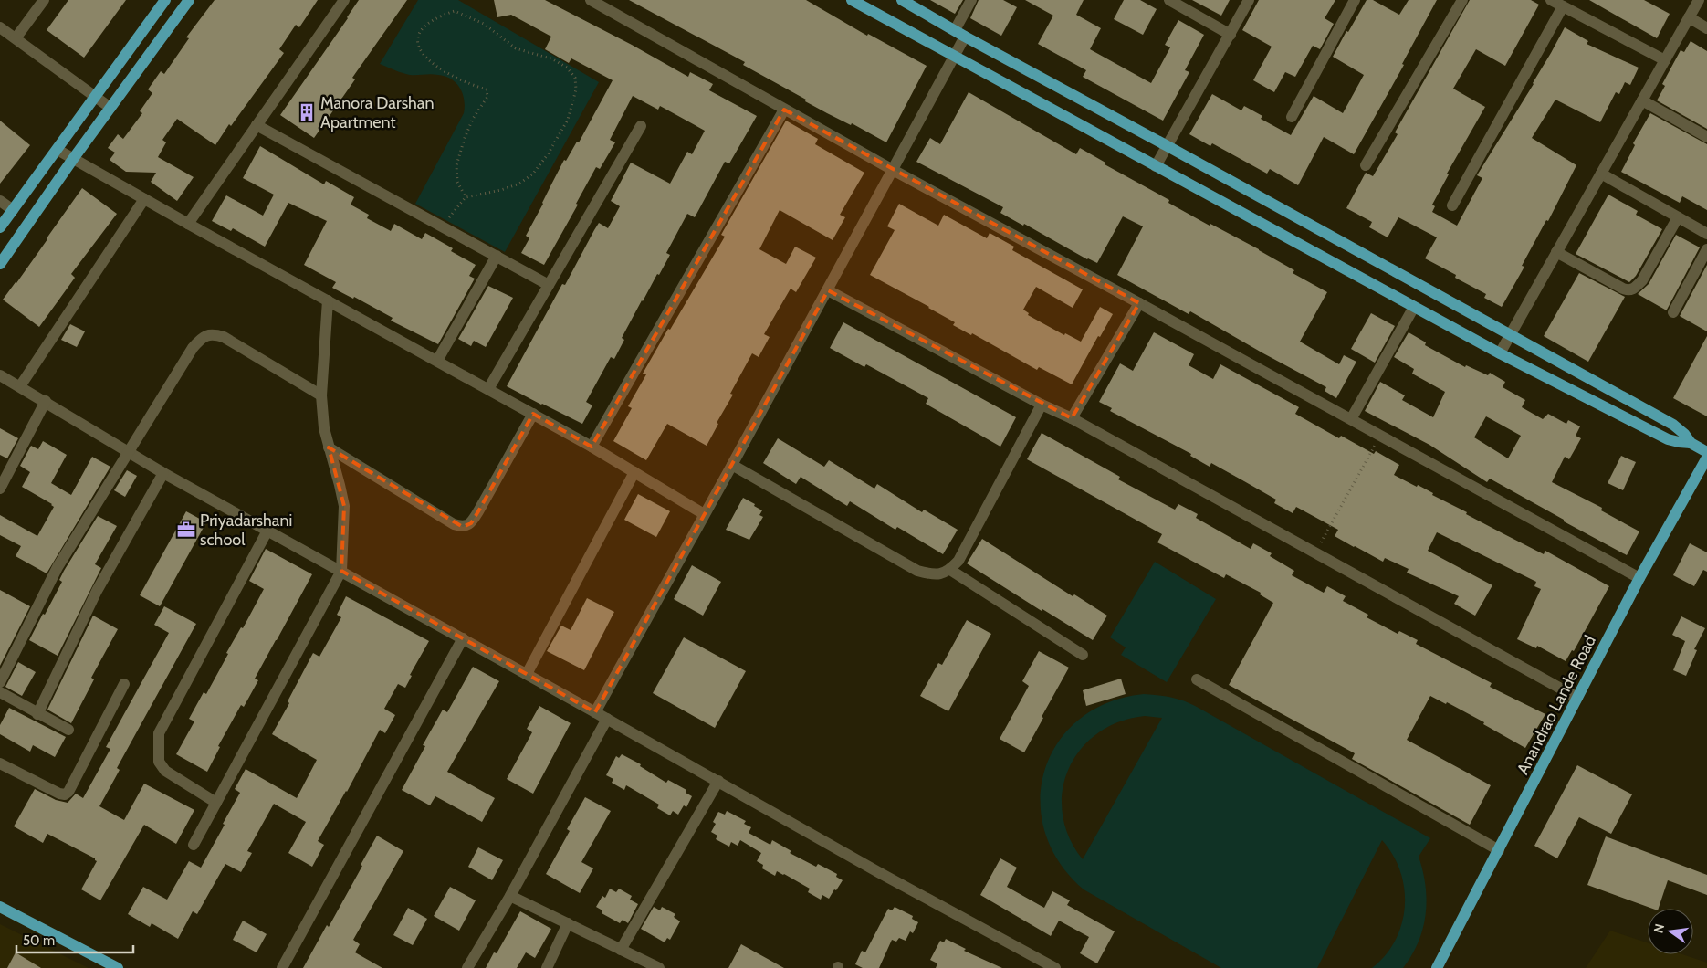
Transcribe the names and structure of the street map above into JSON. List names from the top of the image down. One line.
{"streets":{"main road":["Anandrao Lande Road"]},"places":{"building":["Manora Darshan Apartment"],"office":["Priyadarshani school"]},"scale_bar":"50 m","north":"left"}
